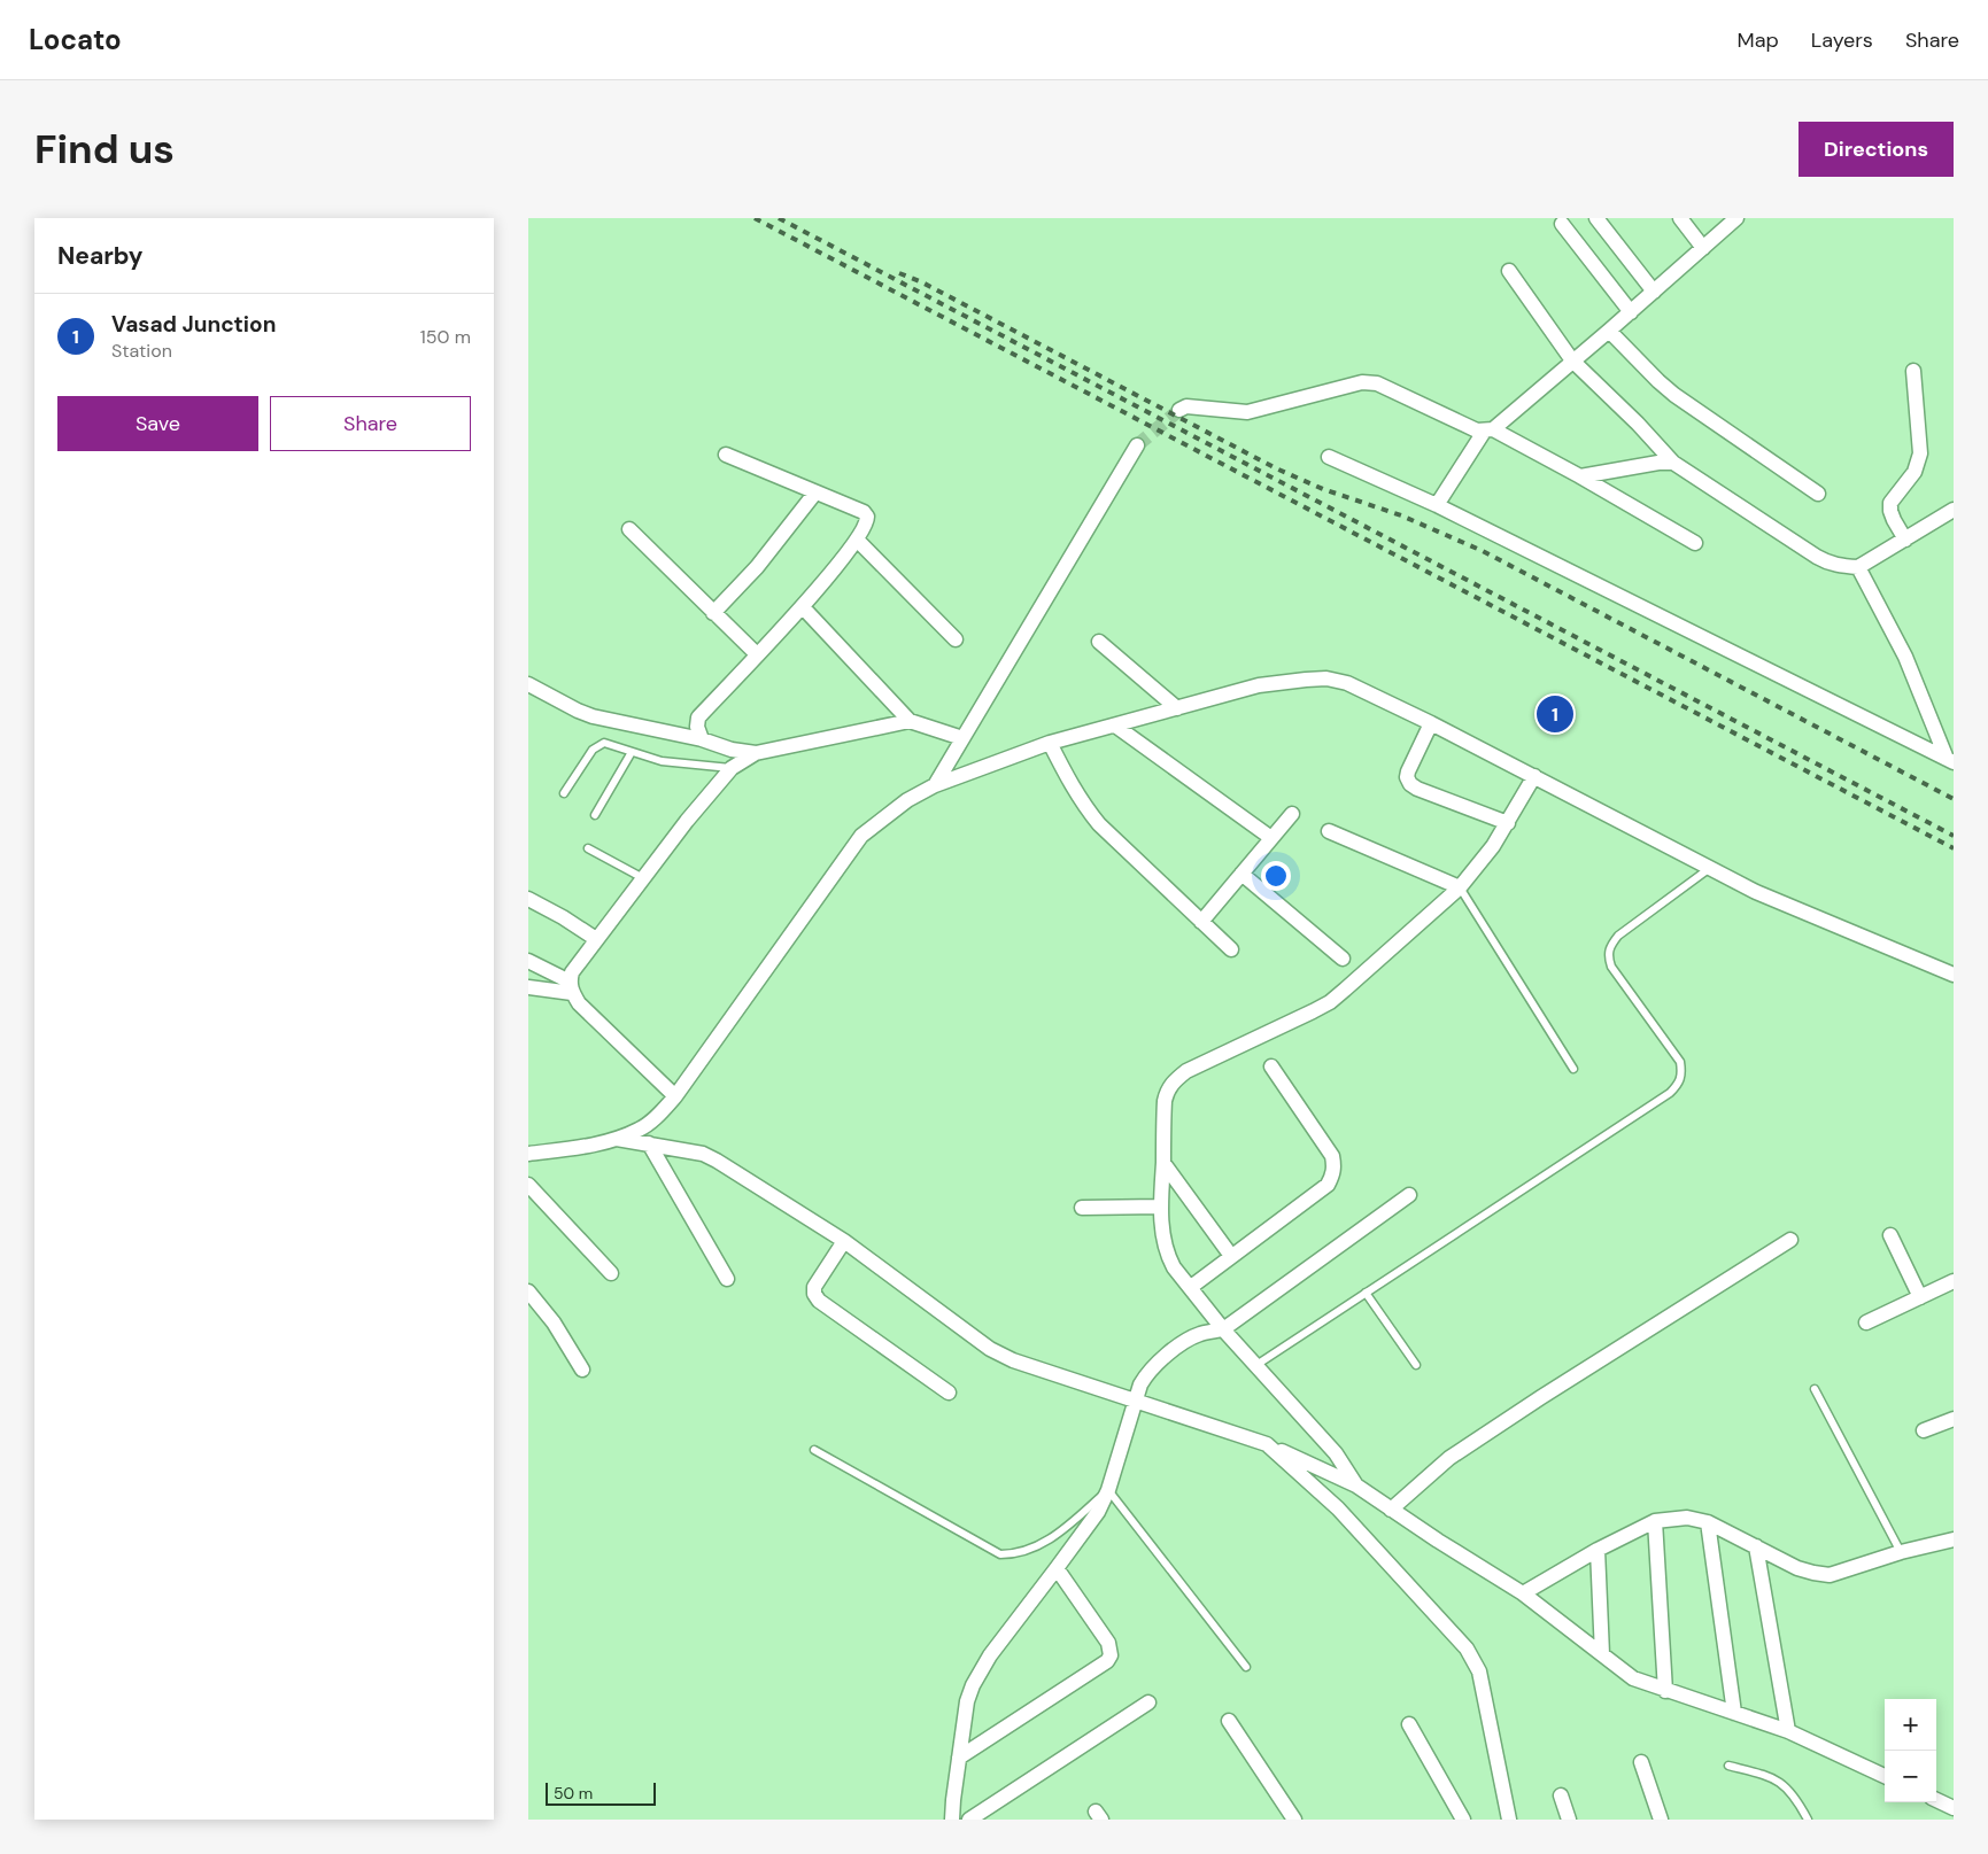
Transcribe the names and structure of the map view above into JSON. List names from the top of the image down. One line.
{"scale_bar":"50 m","page":{"header":"Locato","nav":["Map","Layers","Share"],"buttons":["Directions",["Save","Share"]],"title":"Find us","heading":"Nearby","list":[{"mark":"1","name":"Vasad Junction","note":"Station","value":"150 m"}],"pins":"1","map_buttons":["+","−"],"scale":"50 m"}}
